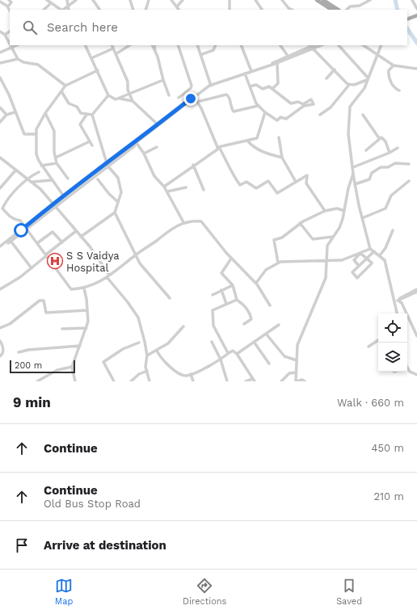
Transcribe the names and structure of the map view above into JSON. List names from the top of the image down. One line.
{"places":{"hospital":["S S Vaidya Hospital"]},"scale_bar":"200 m","page":{"search":"Search here","scale":"200 m","heading":["9 min","Walk · 660 m"],"list":[["Continue","450 m"],["Continue","Old Bus Stop Road","210 m"],"Arrive at destination"],"nav":["Map","Directions","Saved"]}}
